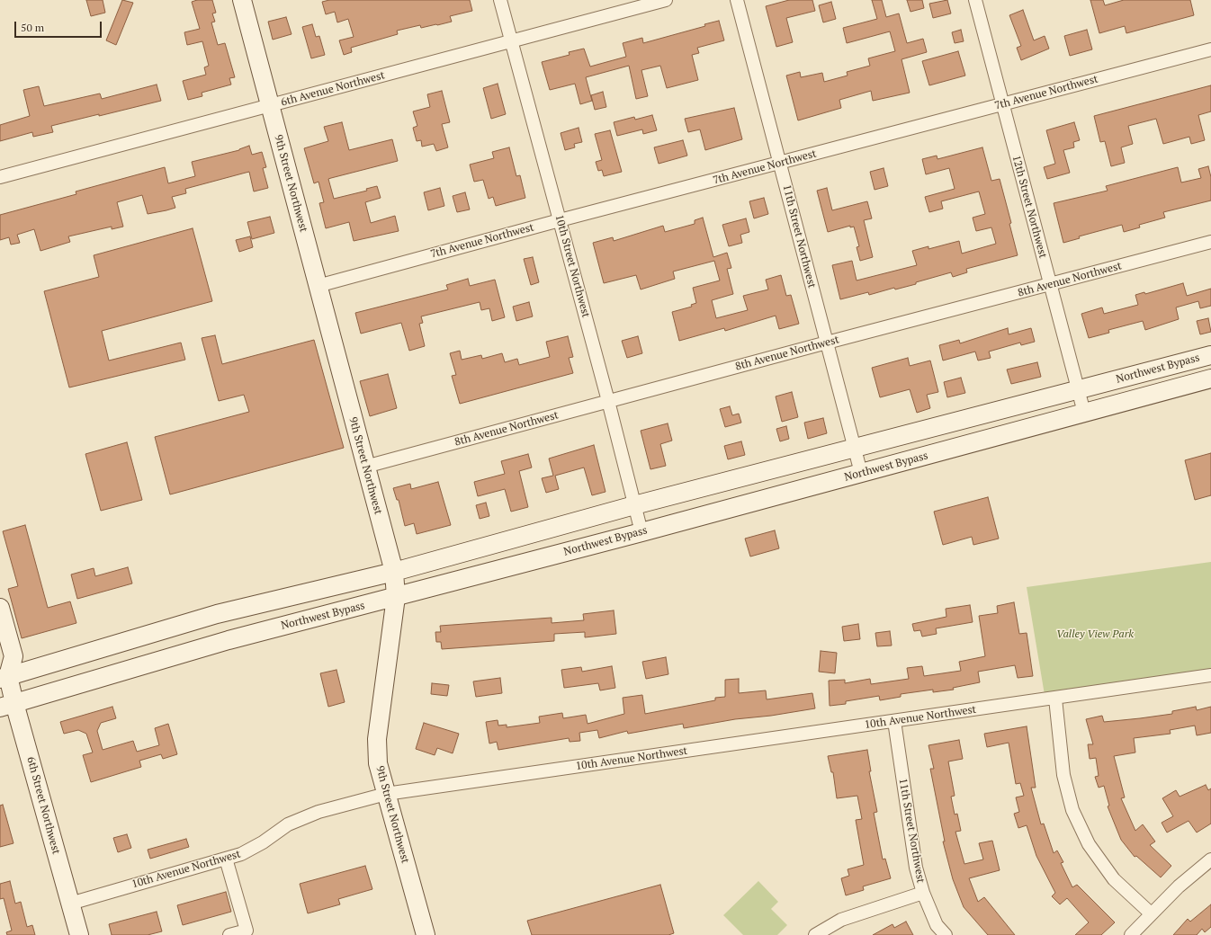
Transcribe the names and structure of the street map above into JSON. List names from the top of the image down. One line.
{"streets":{"main road":["9th Street Northwest","Northwest Bypass","6th Street Northwest"],"street":["6th Avenue Northwest","7th Avenue Northwest","12th Street Northwest","11th Street Northwest","10th Street Northwest","8th Avenue Northwest","10th Avenue Northwest"]},"crossings":[["6th Avenue Northwest","9th Street Northwest"],["6th Avenue Northwest","10th Street Northwest"],["7th Avenue Northwest","9th Street Northwest"],["7th Avenue Northwest","12th Street Northwest"],["7th Avenue Northwest","11th Street Northwest"],["7th Avenue Northwest","10th Street Northwest"],["9th Street Northwest","8th Avenue Northwest"],["9th Street Northwest","Northwest Bypass"],["9th Street Northwest","10th Avenue Northwest"],["12th Street Northwest","8th Avenue Northwest"],["12th Street Northwest","Northwest Bypass"],["11th Street Northwest","8th Avenue Northwest"],["11th Street Northwest","Northwest Bypass"],["11th Street Northwest","10th Avenue Northwest"],["10th Street Northwest","8th Avenue Northwest"],["10th Street Northwest","Northwest Bypass"],["Northwest Bypass","6th Street Northwest"],["10th Avenue Northwest","6th Street Northwest"]],"parks":["Valley View Park"],"scale_bar":"50 m"}
